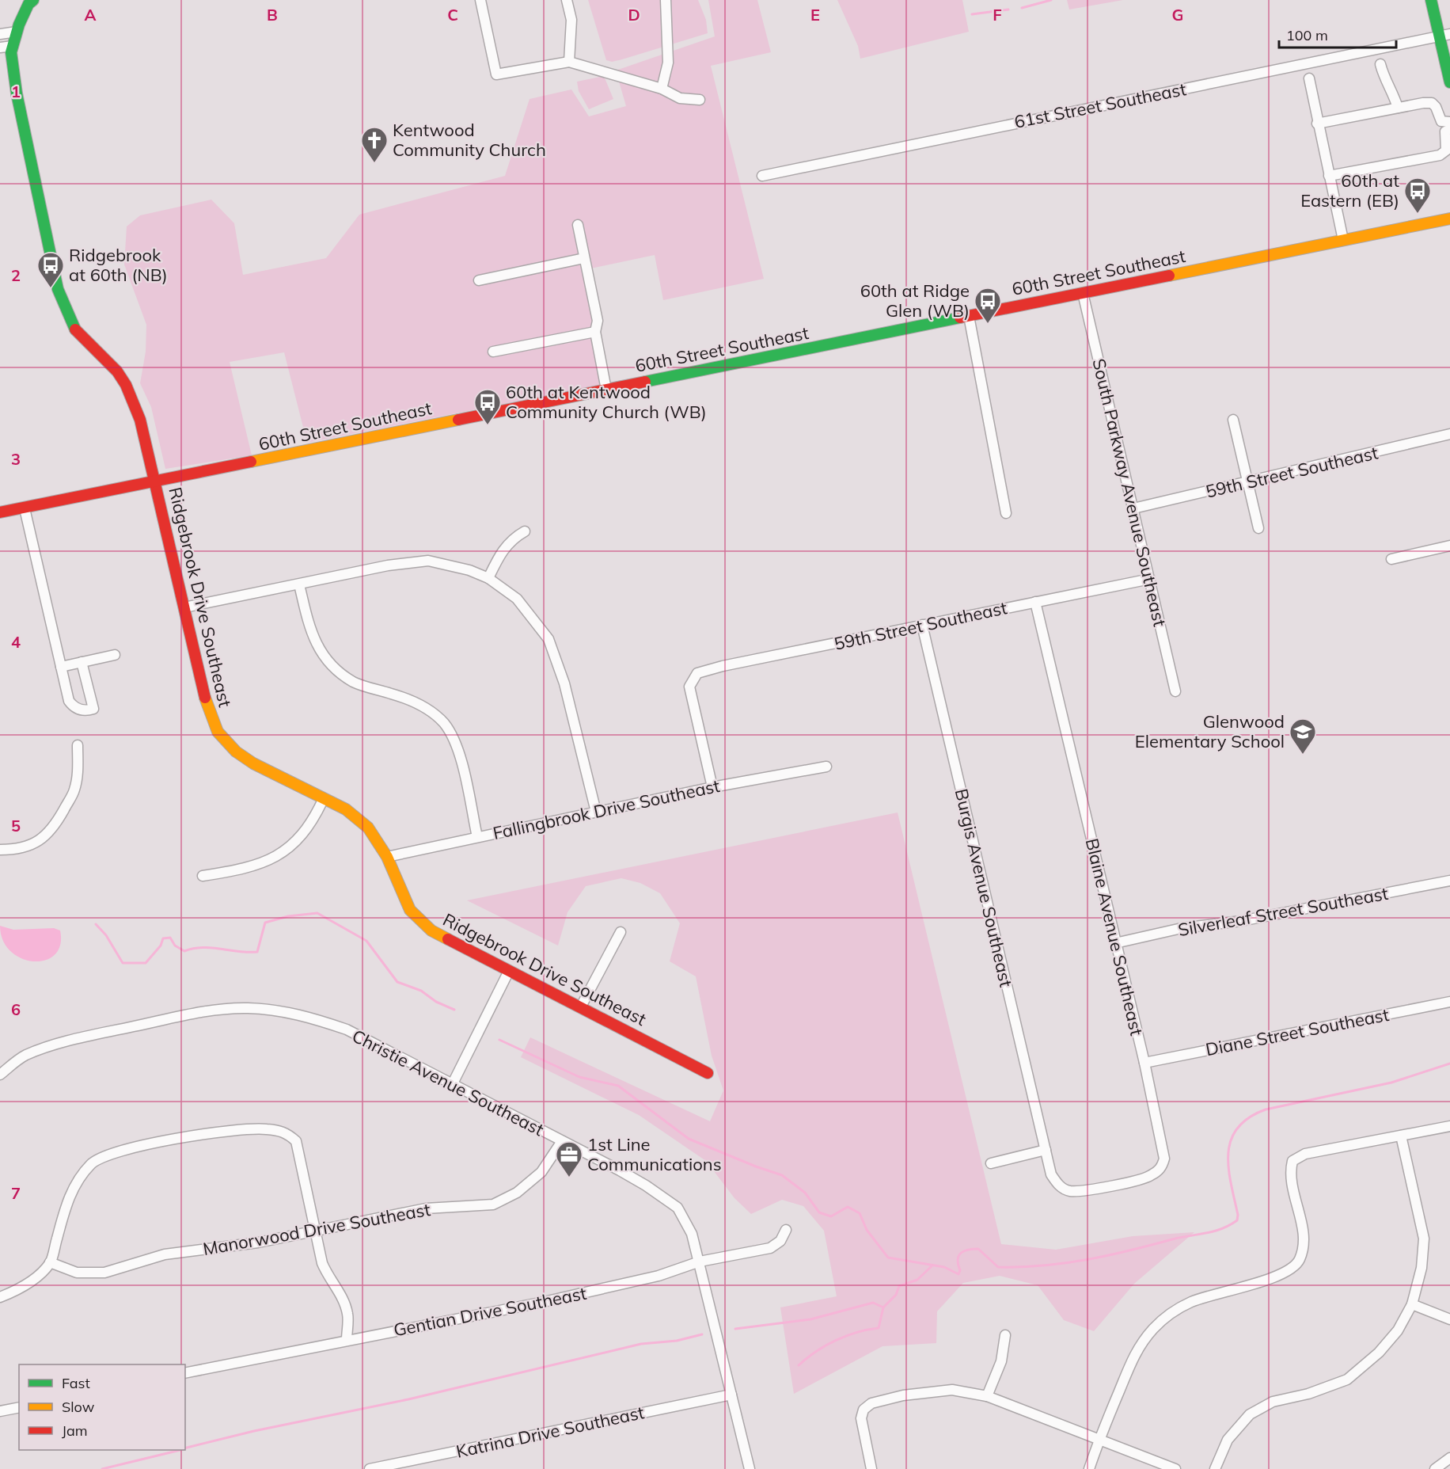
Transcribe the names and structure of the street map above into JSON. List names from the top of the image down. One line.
{"streets":{"street":["61st Street Southeast","60th Street Southeast","59th Street Southeast","South Parkway Avenue Southeast","Ridgebrook Drive Southeast","Fallingbrook Drive Southeast","Burgis Avenue Southeast","Silverleaf Street Southeast","Blaine Avenue Southeast","Diane Street Southeast","Christie Avenue Southeast","Manorwood Drive Southeast","Gentian Drive Southeast","Katrina Drive Southeast"]},"crossings":[["60th Street Southeast","South Parkway Avenue Southeast"],["60th Street Southeast","Ridgebrook Drive Southeast"],["59th Street Southeast","South Parkway Avenue Southeast"],["59th Street Southeast","Fallingbrook Drive Southeast"],["59th Street Southeast","Burgis Avenue Southeast"],["59th Street Southeast","Blaine Avenue Southeast"],["Ridgebrook Drive Southeast","Fallingbrook Drive Southeast"],["Burgis Avenue Southeast","Blaine Avenue Southeast"],["Silverleaf Street Southeast","Blaine Avenue Southeast"],["Blaine Avenue Southeast","Diane Street Southeast"],["Christie Avenue Southeast","Manorwood Drive Southeast"],["Christie Avenue Southeast","Gentian Drive Southeast"],["Christie Avenue Southeast","Katrina Drive Southeast"]],"places":{"church":["Kentwood Community Church"],"bus stop":["60th at Eastern (EB)","Ridgebrook at 60th (NB)","60th at Ridge Glen (WB)","60th at Kentwood Community Church (WB)"],"school or university":["Glenwood Elementary School"],"office":["1st Line Communications"]},"legend":["Fast","Slow","Jam"],"scale_bar":"100 m","grid":{"columns":["A","B","C","D","E","F","G"],"rows":["1","2","3","4","5","6","7"]}}
